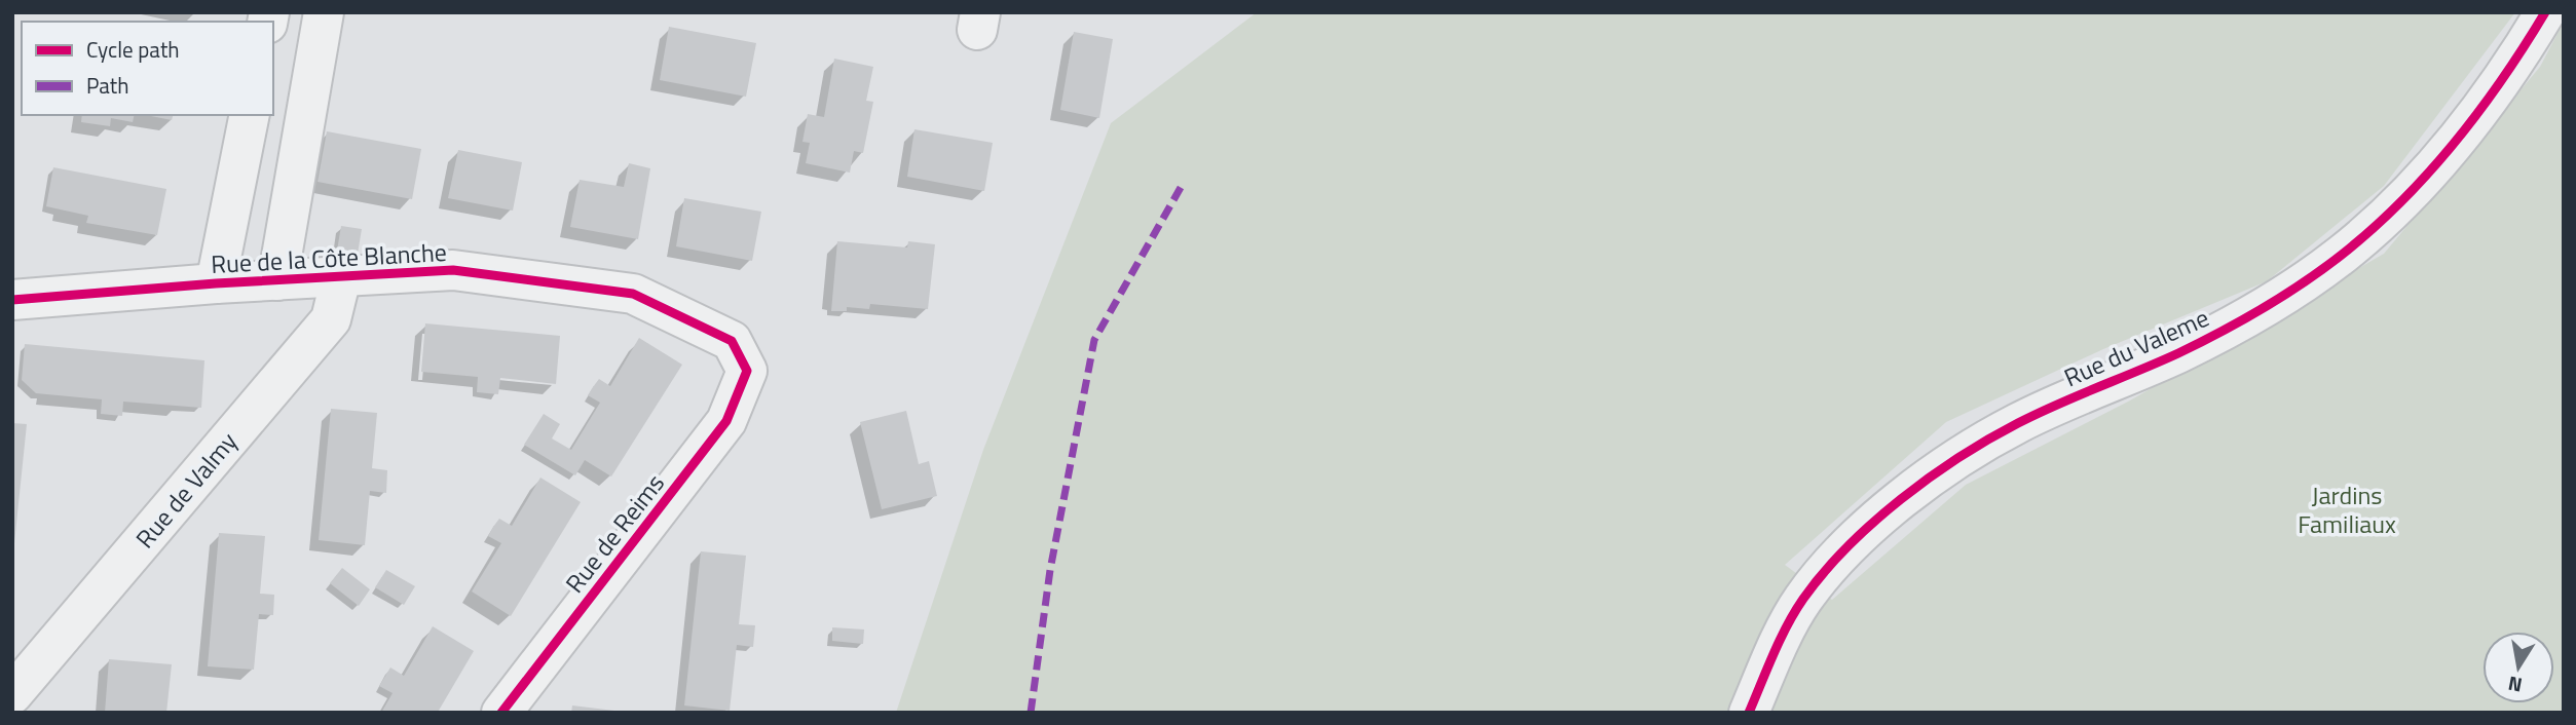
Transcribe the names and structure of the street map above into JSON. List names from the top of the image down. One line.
{"streets":{"street":["Rue de la Côte Blanche","Rue du Valeme","Rue de Valmy","Rue de Reims"]},"crossings":[["Rue de la Côte Blanche","Rue de Valmy"],["Rue de la Côte Blanche","Rue de Reims"]],"parks":["Jardins Familiaux"],"legend":["Cycle path","Path"],"north":"bottom"}
